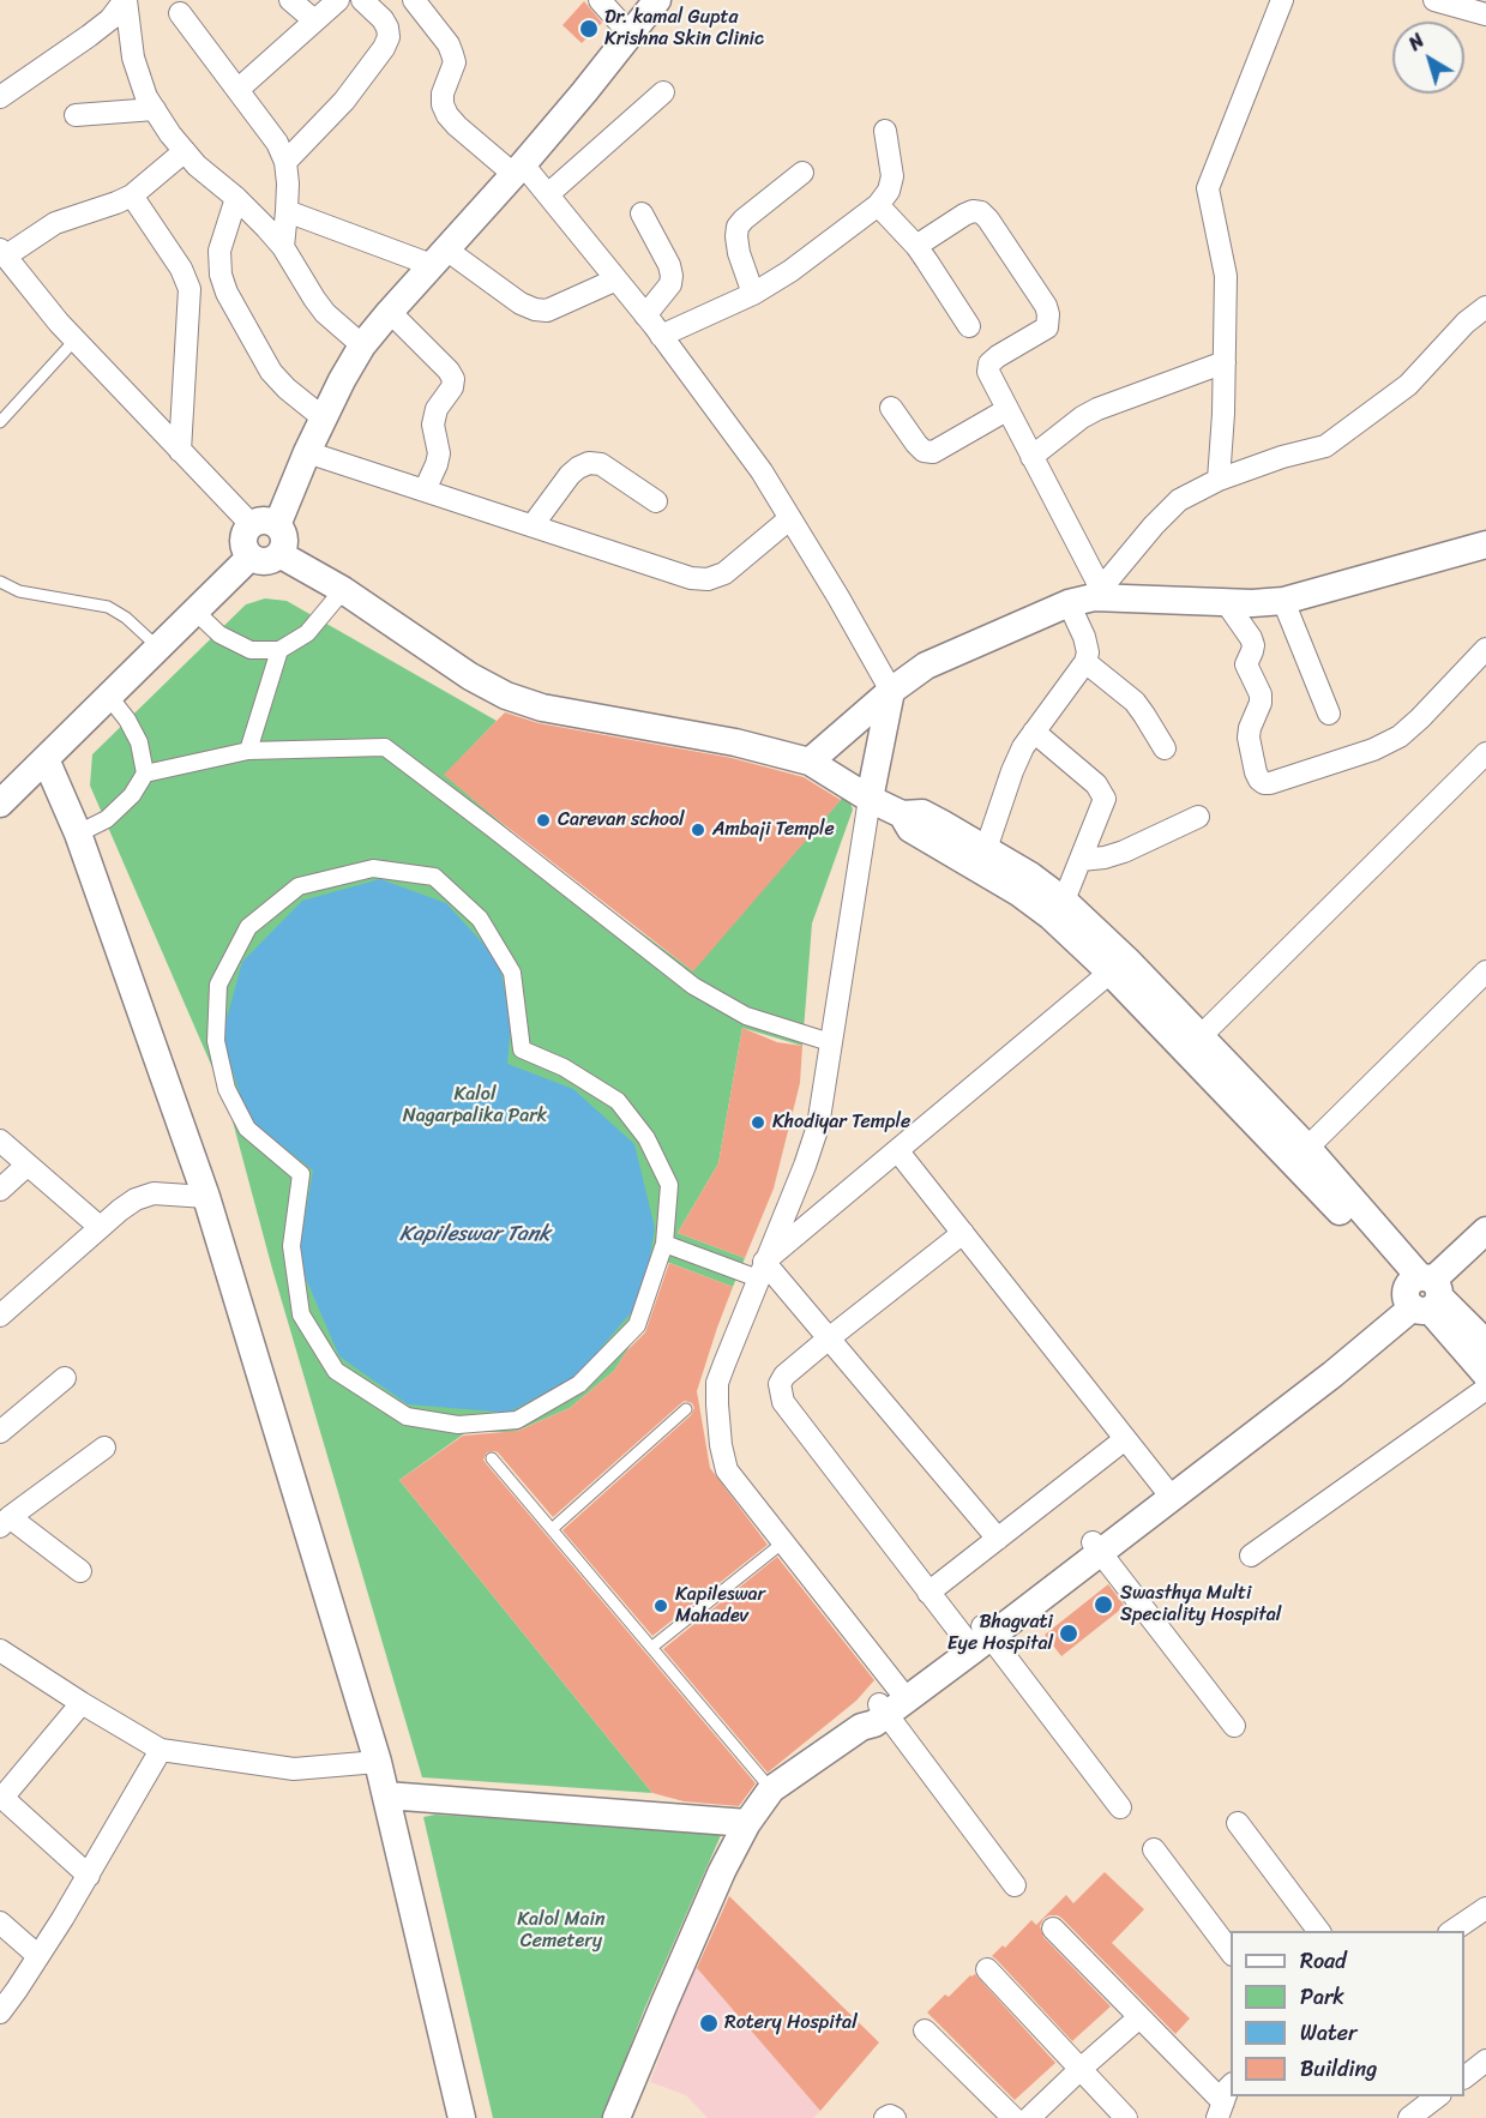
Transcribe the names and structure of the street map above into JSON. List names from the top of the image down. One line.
{"water":["Kapileswar Tank"],"parks":["Kalol Nagarpalika Park","Kalol Main Cemetery"],"places":["Dr. kamal Gupta Krishna Skin Clinic","Carevan school","Ambaji Temple","Khodiyar Temple","Swasthya Multi Speciality Hospital","Kapileswar Mahadev","Bhagvati Eye Hospital","Rotery Hospital"],"legend":["Road","Park","Water","Building"],"north":"top left"}
